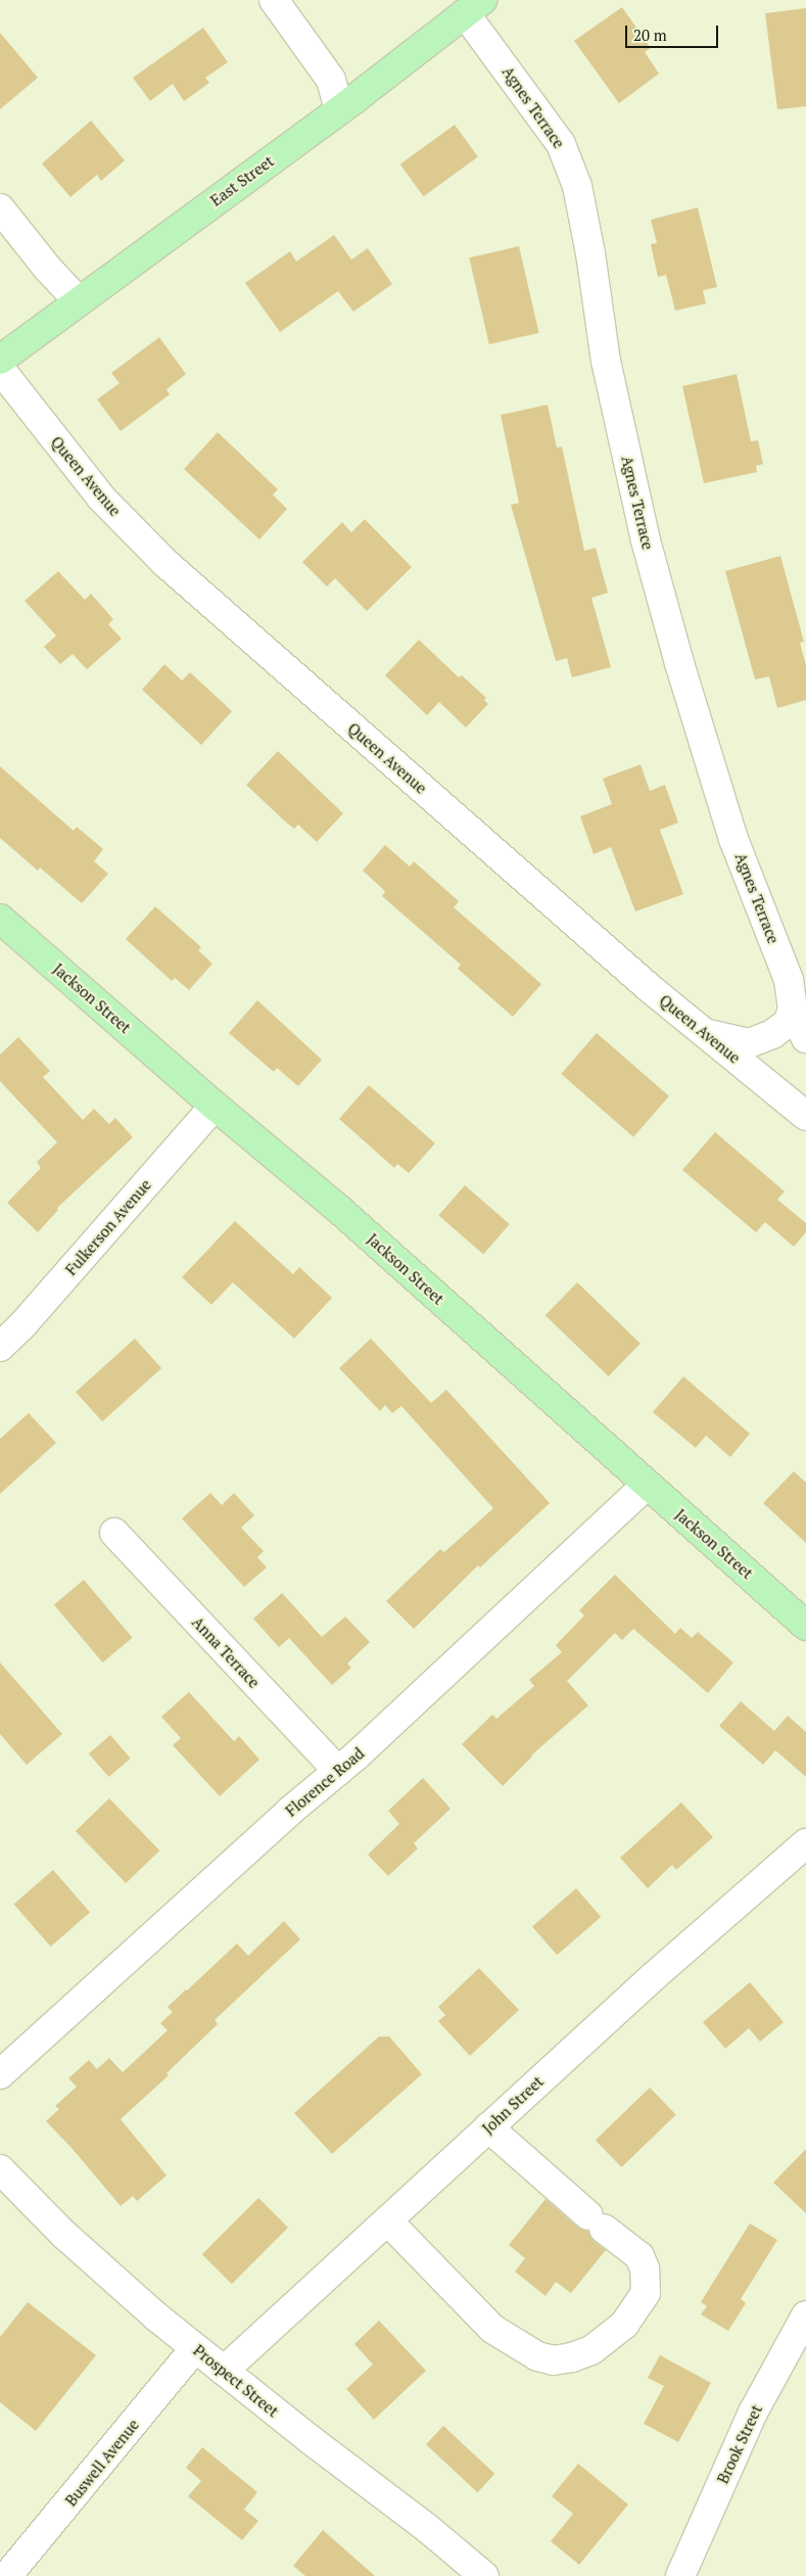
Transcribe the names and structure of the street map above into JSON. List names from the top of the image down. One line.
{"streets":{"main road":["East Street","Jackson Street"],"street":["Agnes Terrace","Queen Avenue","Fulkerson Avenue","Anna Terrace","Florence Road","John Street","Prospect Street","Brook Street","Buswell Avenue"]},"crossings":[["Agnes Terrace","East Street"],["Jackson Street","Fulkerson Avenue"],["Jackson Street","Florence Road"],["Anna Terrace","Florence Road"],["John Street","Prospect Street"],["Prospect Street","Buswell Avenue"]],"scale_bar":"20 m"}
